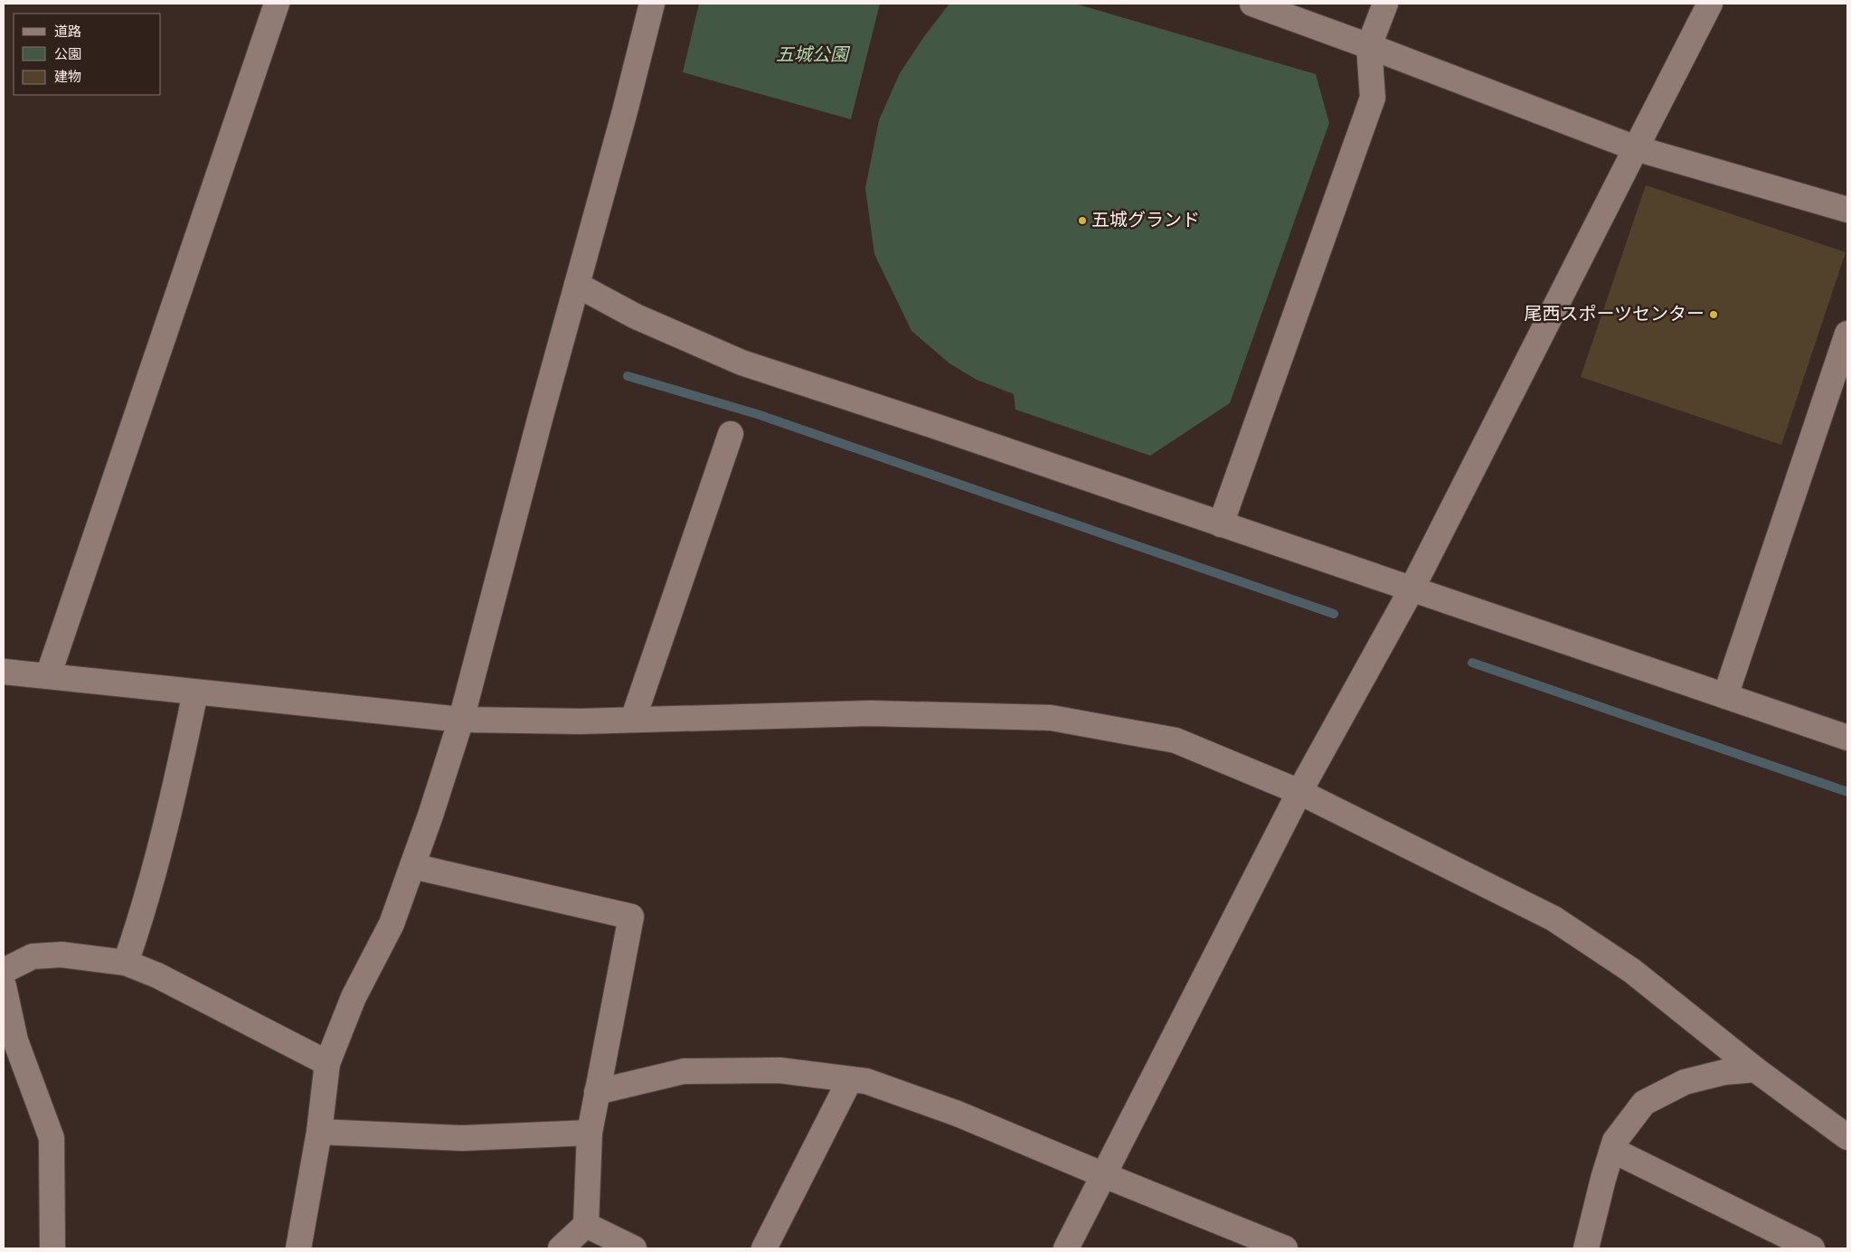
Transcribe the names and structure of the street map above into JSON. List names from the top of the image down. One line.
{"parks":["五城公園"],"places":["五城グランド","尾西スポーツセンター"],"legend":["道路","公園","建物"]}
